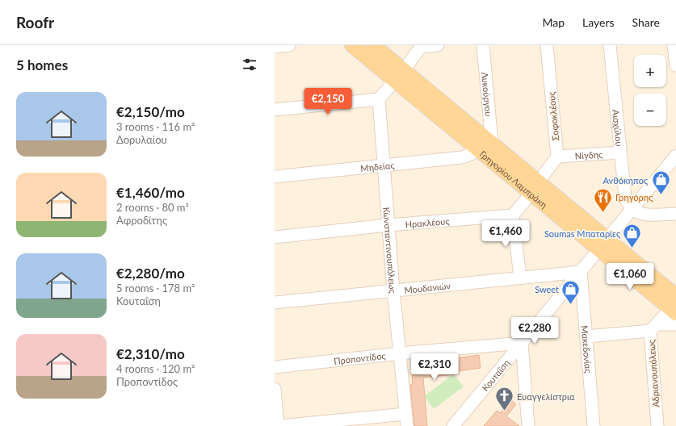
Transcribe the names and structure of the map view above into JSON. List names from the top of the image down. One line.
{"streets":{"main road":["Γρηγορίου Λαμπράκη"],"street":["Λυκούργου","Σοφοκλέους","Αισχύλου","Νίγδης","Μηδείας","Ηρακλέους","Κωνσταντινουπόλεως","Μουδανιών","Μακεδονίας","Προποντίδος","Αδριανουπόλεως","Κουταΐση"]},"crossings":[["Λυκούργου","Γρηγορίου Λαμπράκη"],["Σοφοκλέους","Νίγδης"],["Αισχύλου","Νίγδης"],["Αισχύλου","Κουταΐση"],["Μηδείας","Γρηγορίου Λαμπράκη"],["Μηδείας","Κωνσταντινουπόλεως"],["Γρηγορίου Λαμπράκη","Κουταΐση"],["Ηρακλέους","Κωνσταντινουπόλεως"],["Κωνσταντινουπόλεως","Μουδανιών"],["Κωνσταντινουπόλεως","Προποντίδος"],["Μουδανιών","Μακεδονίας"],["Μουδανιών","Κουταΐση"],["Μακεδονίας","Κουταΐση"],["Προποντίδος","Κουταΐση"]],"places":{"shop":["Ανθόκηπος","Soumas Μπαταρίες","Sweet"],"restaurant":["Γρηγόρης"],"church":["Ευαγγελίστρια"]},"page":{"header":"Roofr","nav":["Map","Layers","Share"],"heading":"5 homes","map_buttons":["+","−"],"list":[{"name":"€2,150/mo","note":"3 rooms · 116 m² · Δορυλαίου"},{"name":"€1,460/mo","note":"2 rooms · 80 m² · Αφροδίτης"},{"name":"€2,280/mo","note":"5 rooms · 178 m² · Κουταΐση"},{"name":"€2,310/mo","note":"4 rooms · 120 m² · Προποντίδος"}],"price":["€2,150","€1,460","€1,060","€2,280","€2,310"]}}
